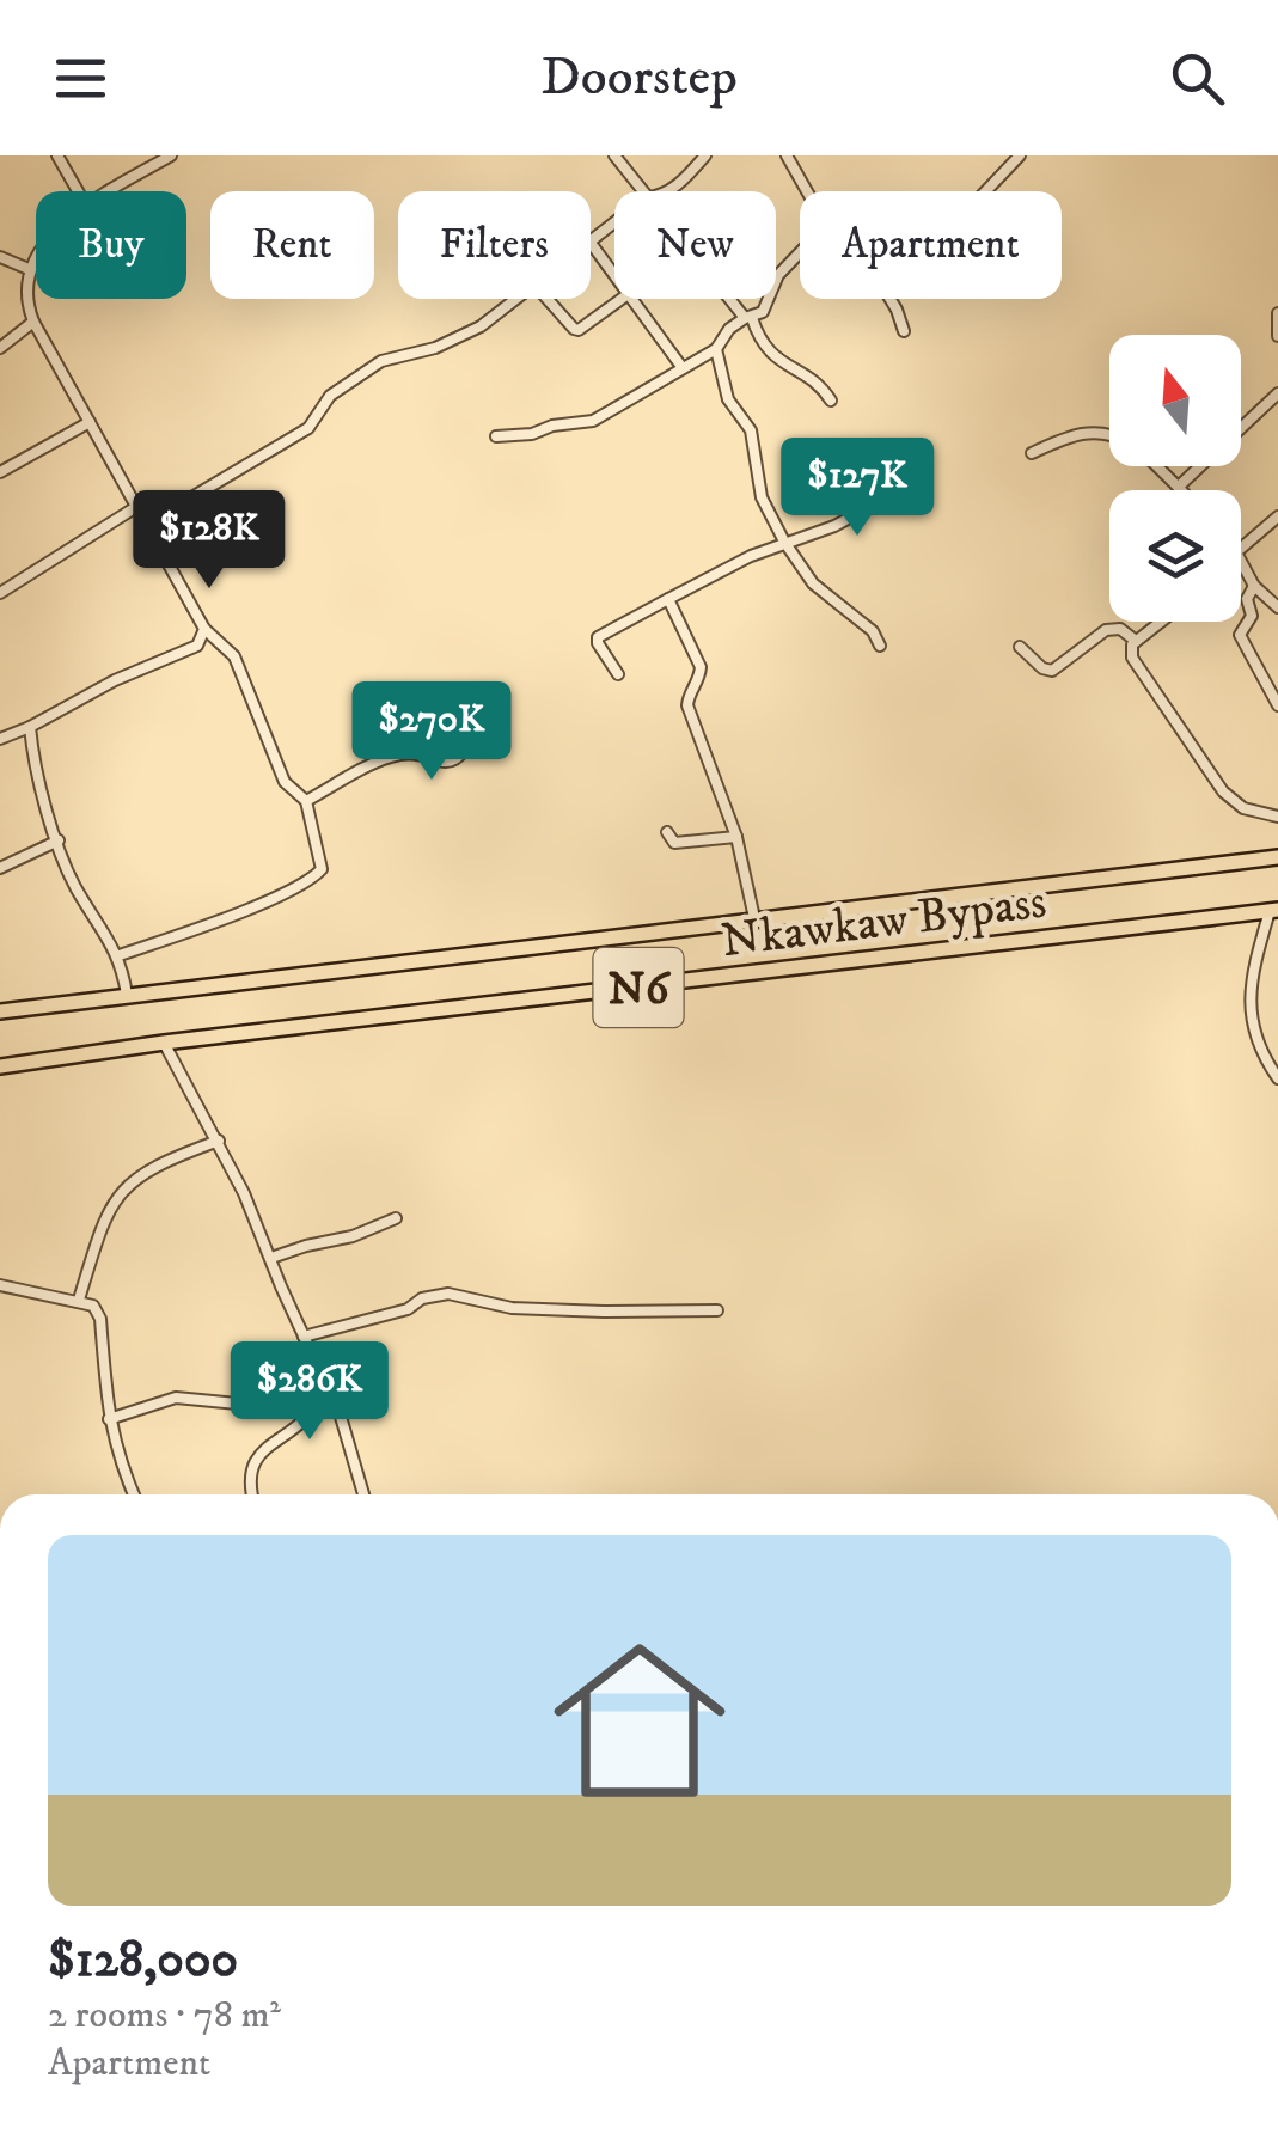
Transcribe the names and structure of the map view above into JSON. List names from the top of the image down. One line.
{"streets":{"highway":["Nkawkaw Bypass","N6"]},"north":"top","page":{"header":"Doorstep","chip":["Buy","Rent","Filters","New","Apartment"],"price":["$127K","$128K","$270K","$286K"],"list":[{"name":"$128,000","note":"2 rooms · 78 m² · Apartment"}]}}
